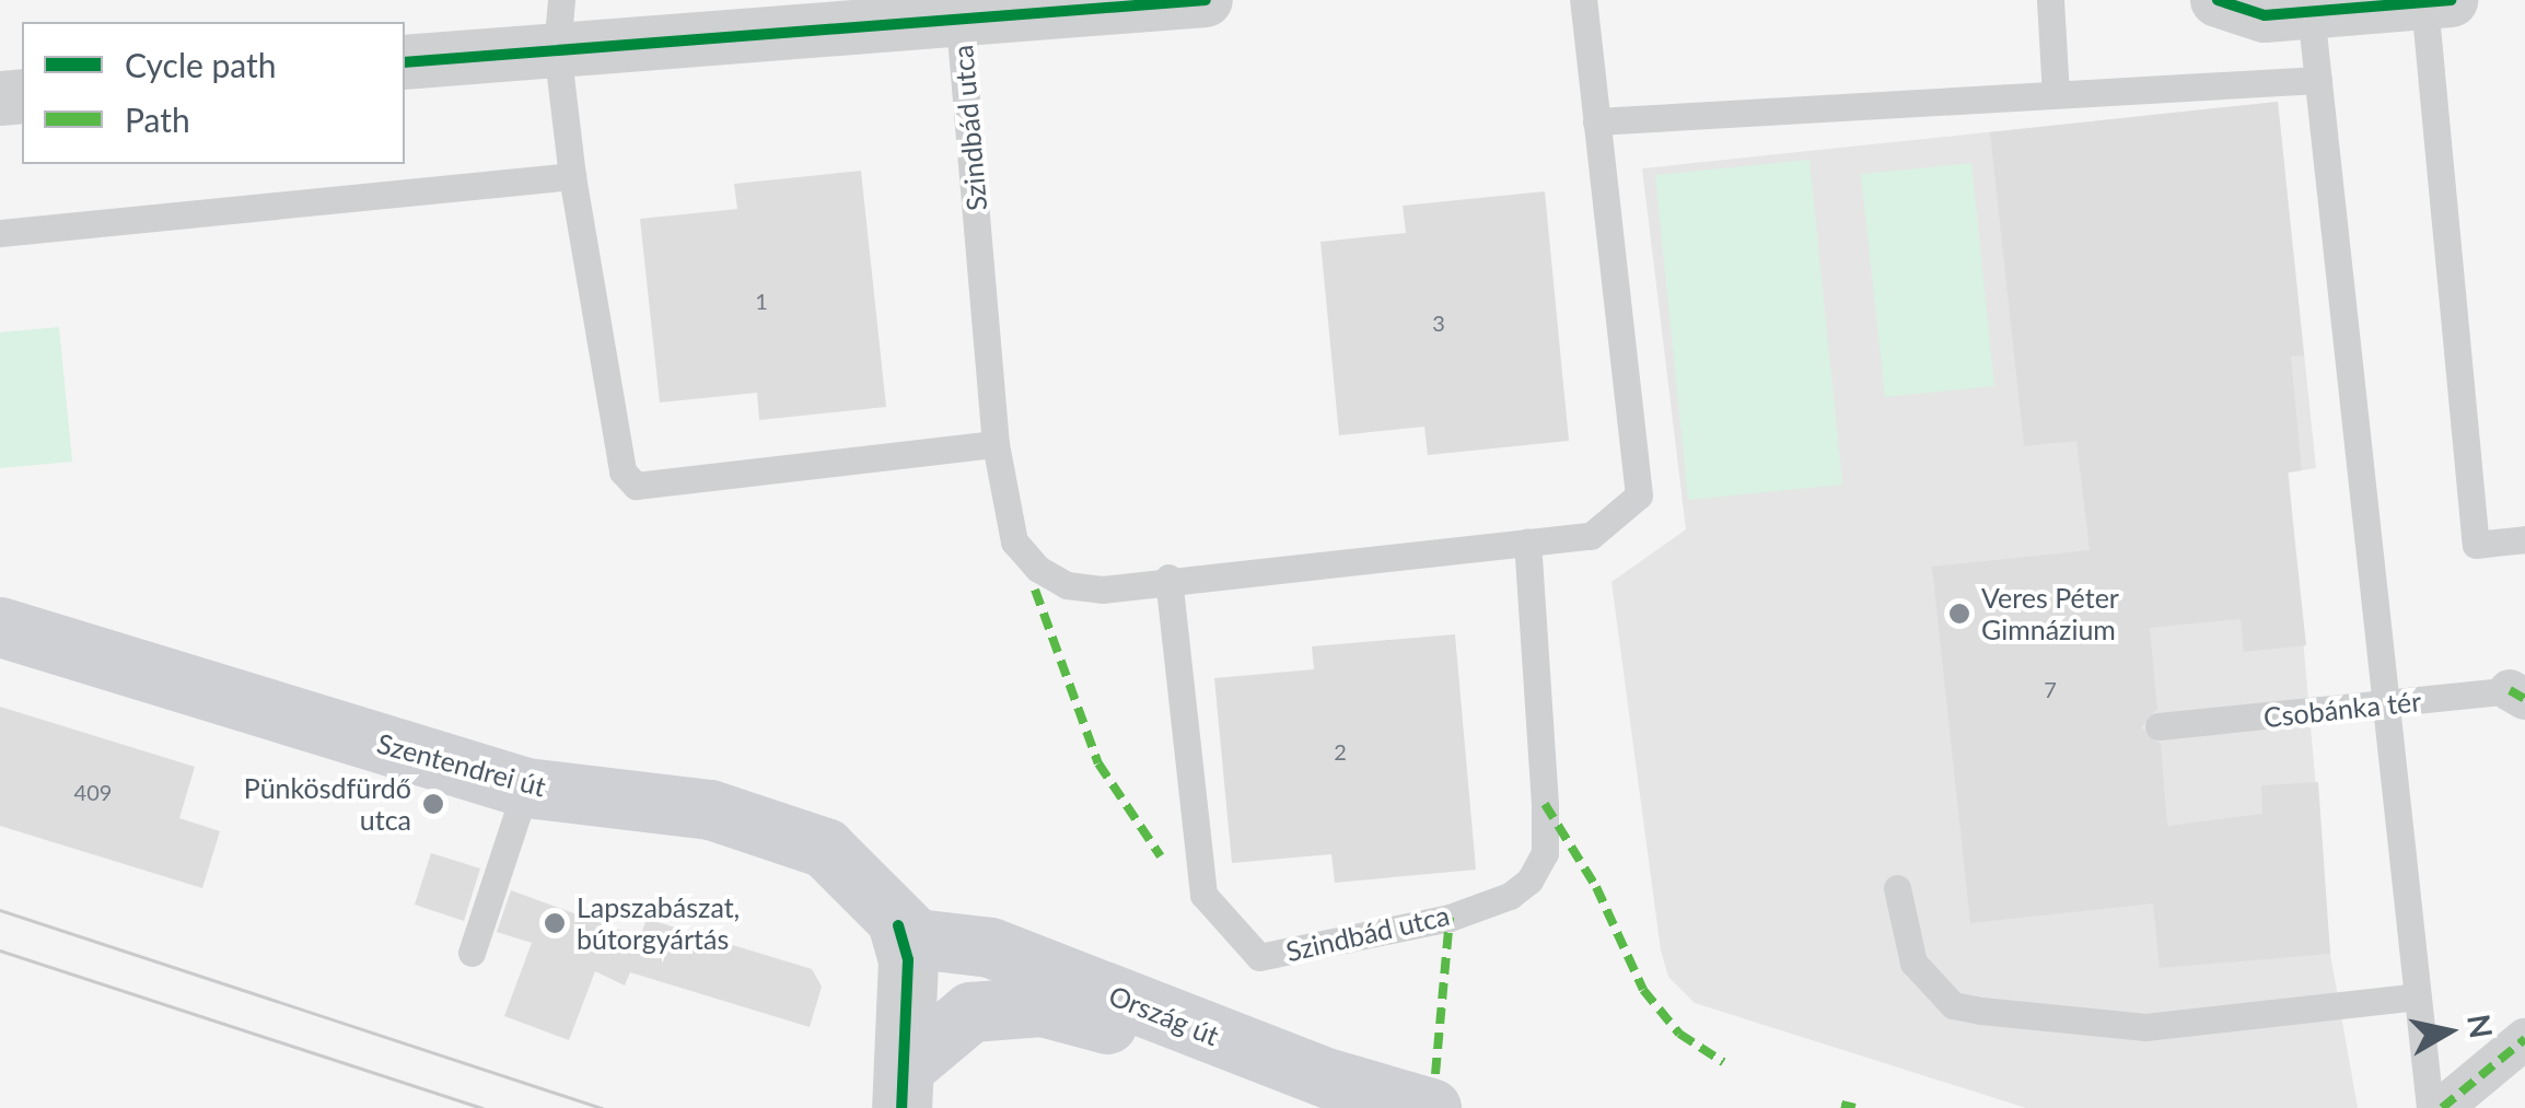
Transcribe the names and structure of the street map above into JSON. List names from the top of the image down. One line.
{"streets":{"main road":["Szentendrei út","Ország út"],"lane":["Szindbád utca","Csobánka tér"]},"crossings":[["Szentendrei út","Ország út"]],"places":["Veres Péter Gimnázium","Pünkösdfürdő utca","Lapszabászat, bútorgyártás"],"house_numbers":["1","3","7","2","409"],"legend":["Cycle path","Path"],"north":"right"}
